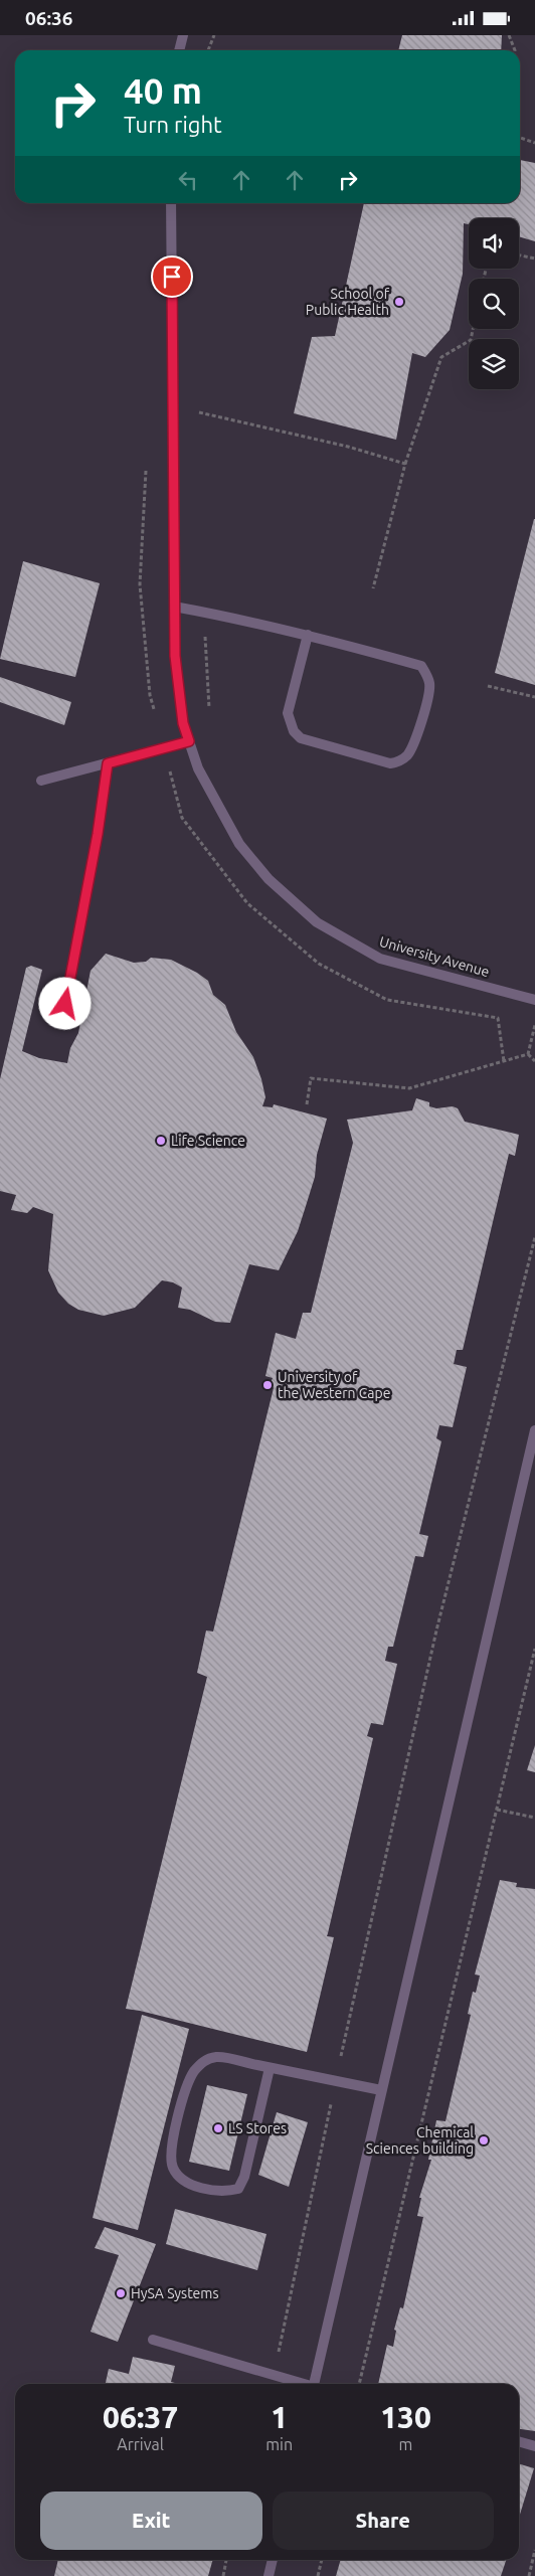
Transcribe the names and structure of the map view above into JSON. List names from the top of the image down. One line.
{"streets":{"lane":["University Avenue"]},"places":["School of Public Health","Life Science","University of the Western Cape","LS Stores","Chemical Sciences building","HySA Systems"],"page":{"status":"06:36","turn":["40 m","Turn right"],"eta":["06:37","Arrival","1","min","130","m"],"buttons":["Exit","Share"]}}
